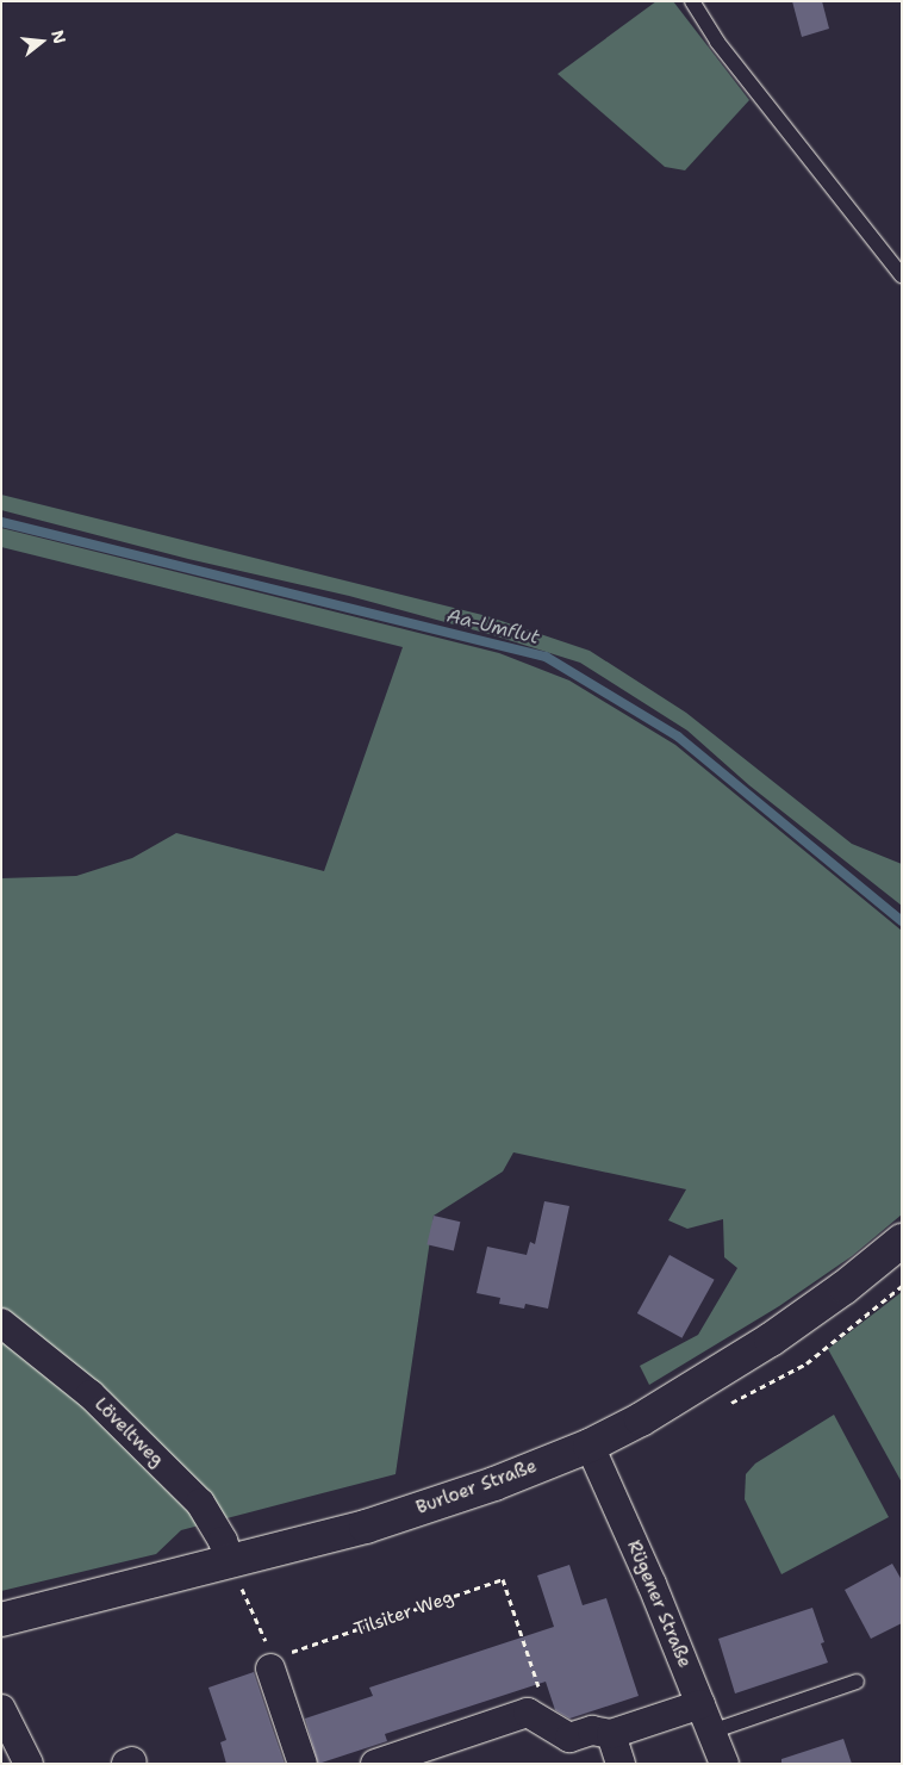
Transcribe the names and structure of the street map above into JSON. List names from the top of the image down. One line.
{"streets":{"main road":["Burloer Straße"],"street":["Löveltweg","Rügener Straße"],"path":["Tilsiter Weg"]},"crossings":[["Löveltweg","Burloer Straße"],["Burloer Straße","Rügener Straße"]],"water":["Aa-Umflut"],"north":"right"}
